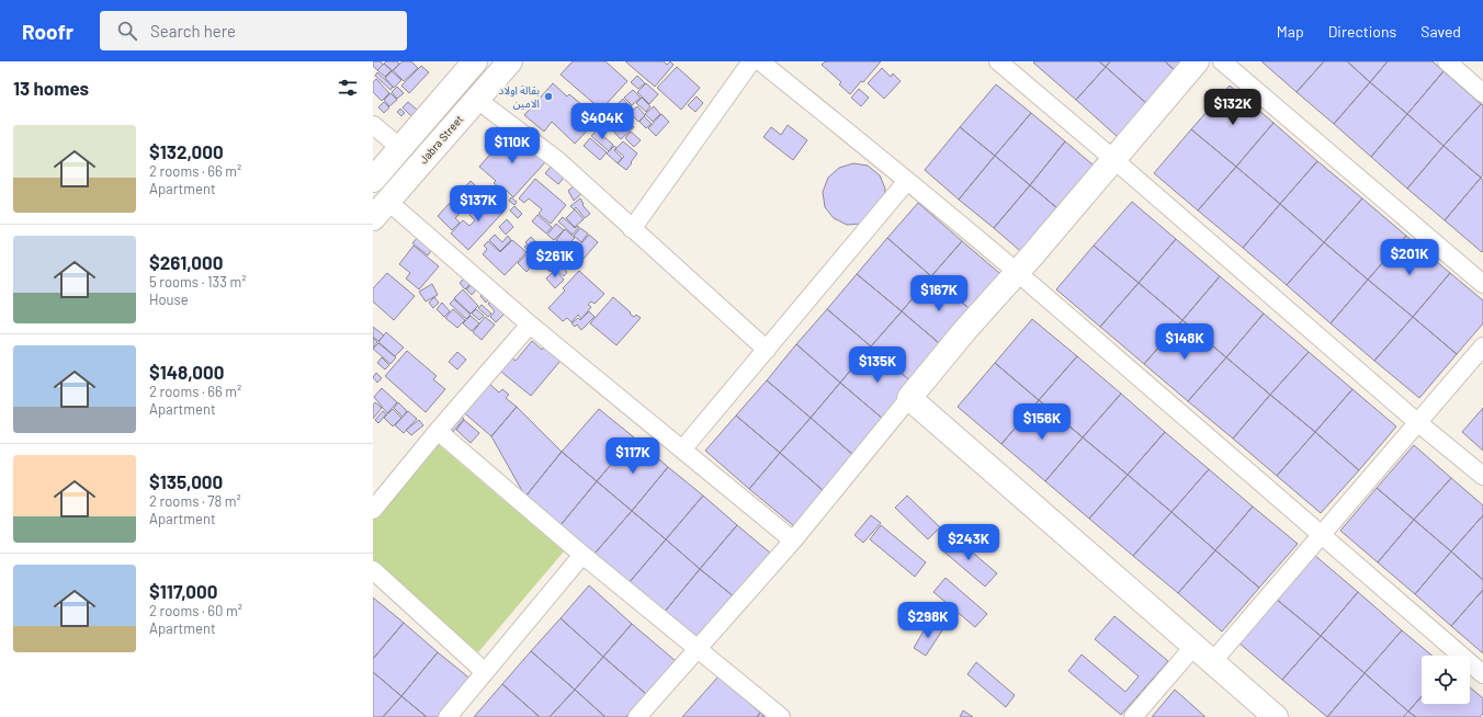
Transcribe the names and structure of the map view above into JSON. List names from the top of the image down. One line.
{"streets":{"street":["Jabra Street"]},"places":["بقالة اولاد الامين"],"page":{"header":"Roofr","search":"Search here","nav":["Map","Directions","Saved"],"heading":"13 homes","price":["$132K","$404K","$110K","$137K","$201K","$261K","$167K","$148K","$135K","$156K","$117K","$243K","$298K"],"list":[{"name":"$132,000","note":"2 rooms · 66 m² · Apartment"},{"name":"$261,000","note":"5 rooms · 133 m² · House"},{"name":"$148,000","note":"2 rooms · 66 m² · Apartment"},{"name":"$135,000","note":"2 rooms · 78 m² · Apartment"},{"name":"$117,000","note":"2 rooms · 60 m² · Apartment"}]}}
